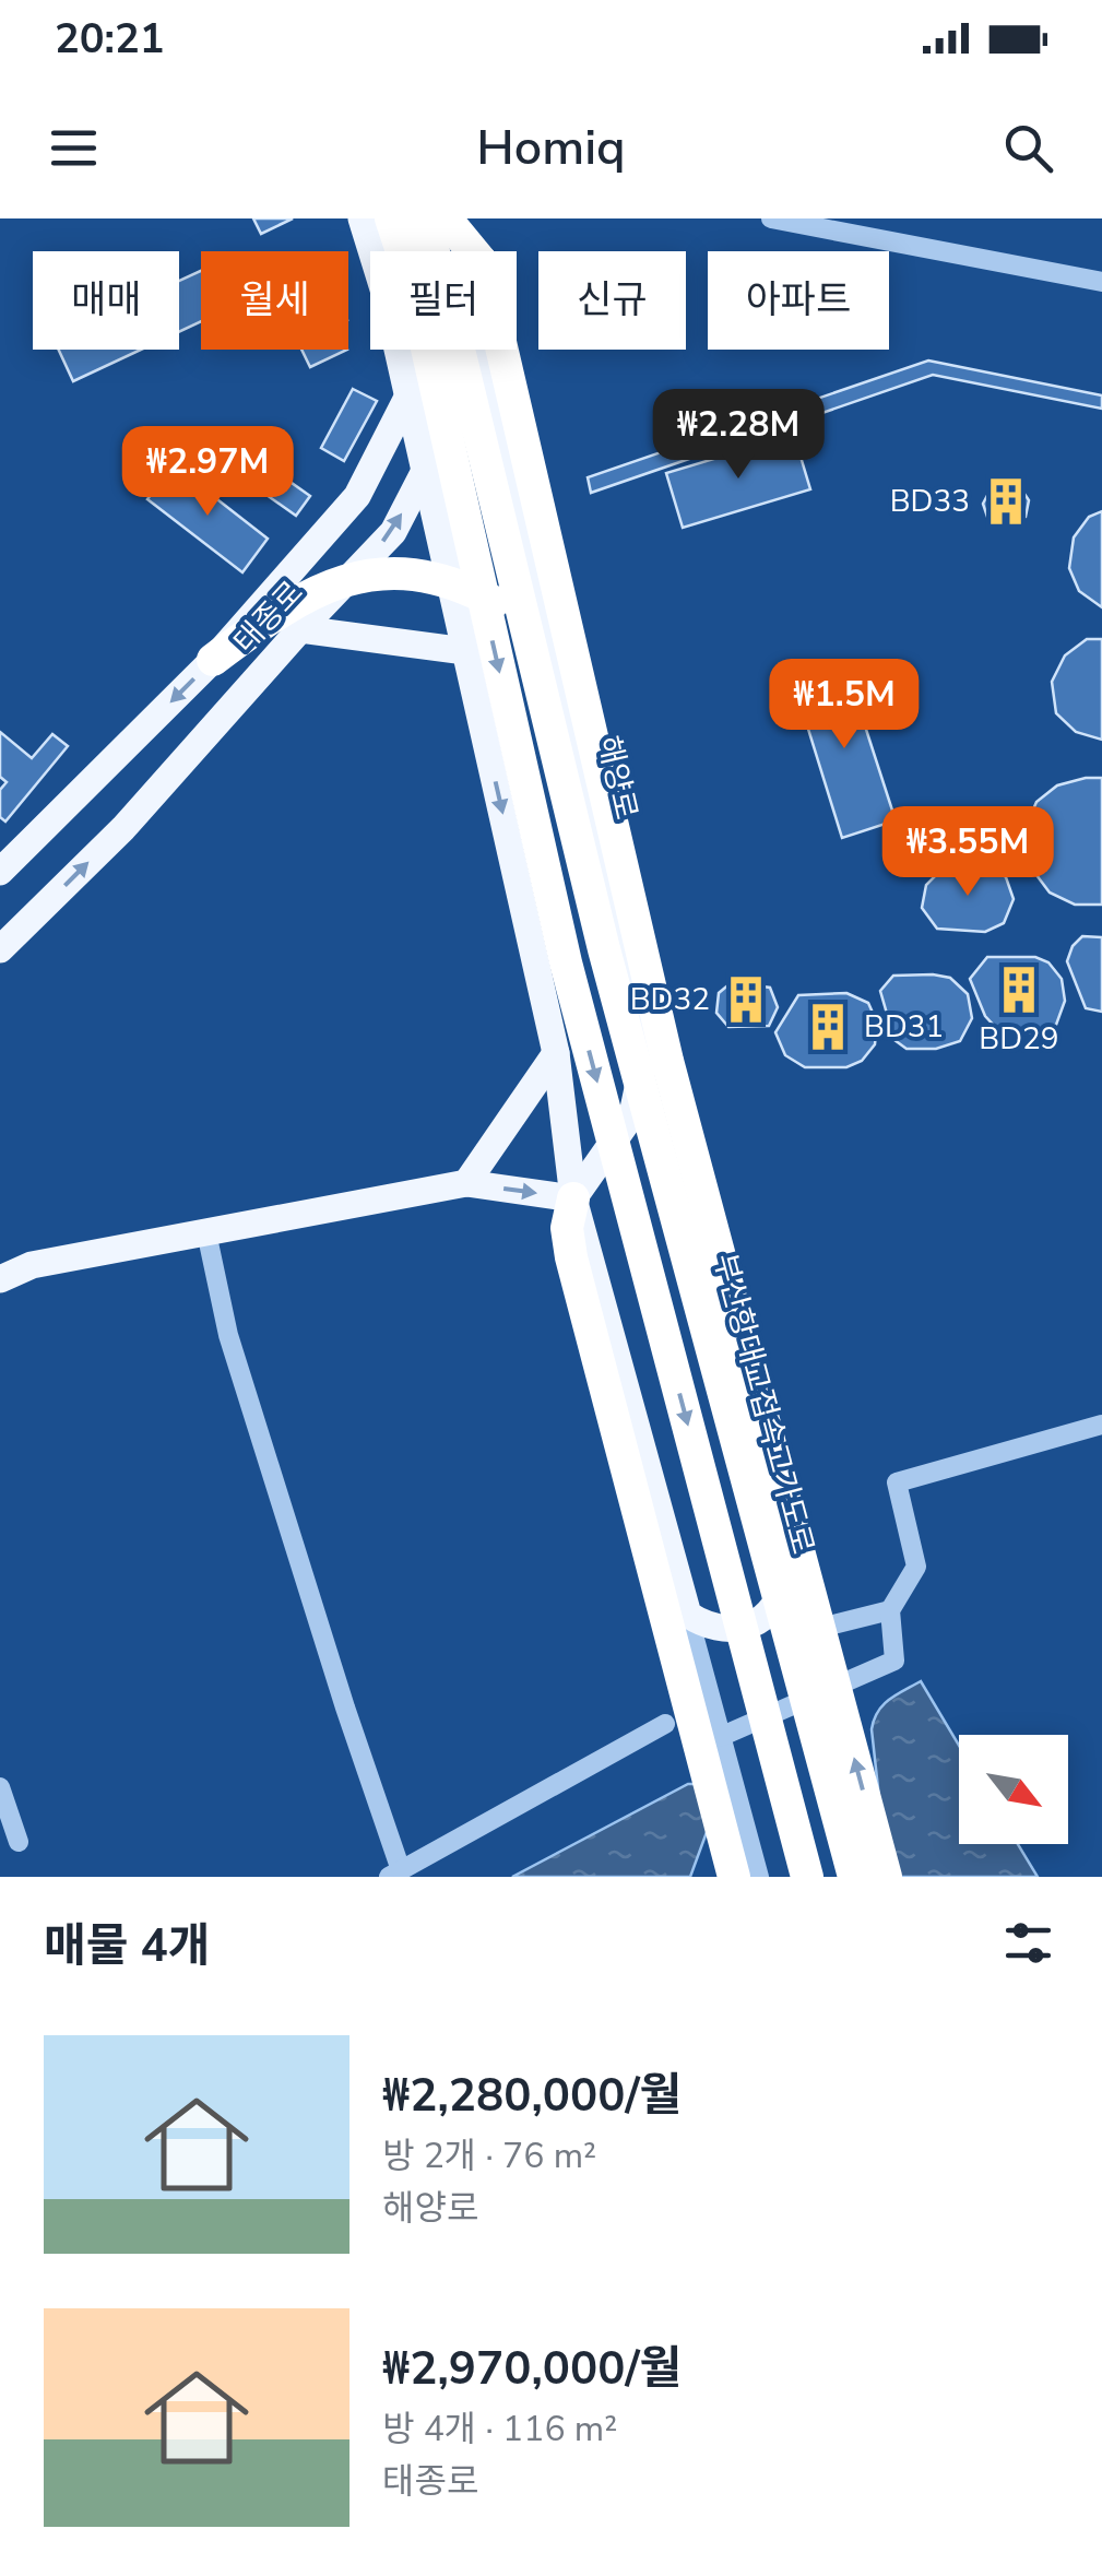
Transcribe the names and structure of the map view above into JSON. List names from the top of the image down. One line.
{"streets":{"highway":["부산항대교접속고가도로"],"main road":["태종로","해양로"]},"crossings":[["태종로","해양로"]],"places":{"building":["BD33","BD29","BD32","BD31"]},"north":"bottom right","page":{"status":"20:21","header":"Homiq","chip":["매매","월세","필터","신규","아파트"],"price":["₩2.28M","₩2.97M","₩1.5M","₩3.55M"],"heading":"매물 4개","list":[{"name":"₩2,280,000/월","note":"방 2개 · 76 m² · 해양로"},{"name":"₩2,970,000/월","note":"방 4개 · 116 m² · 태종로"}]}}
